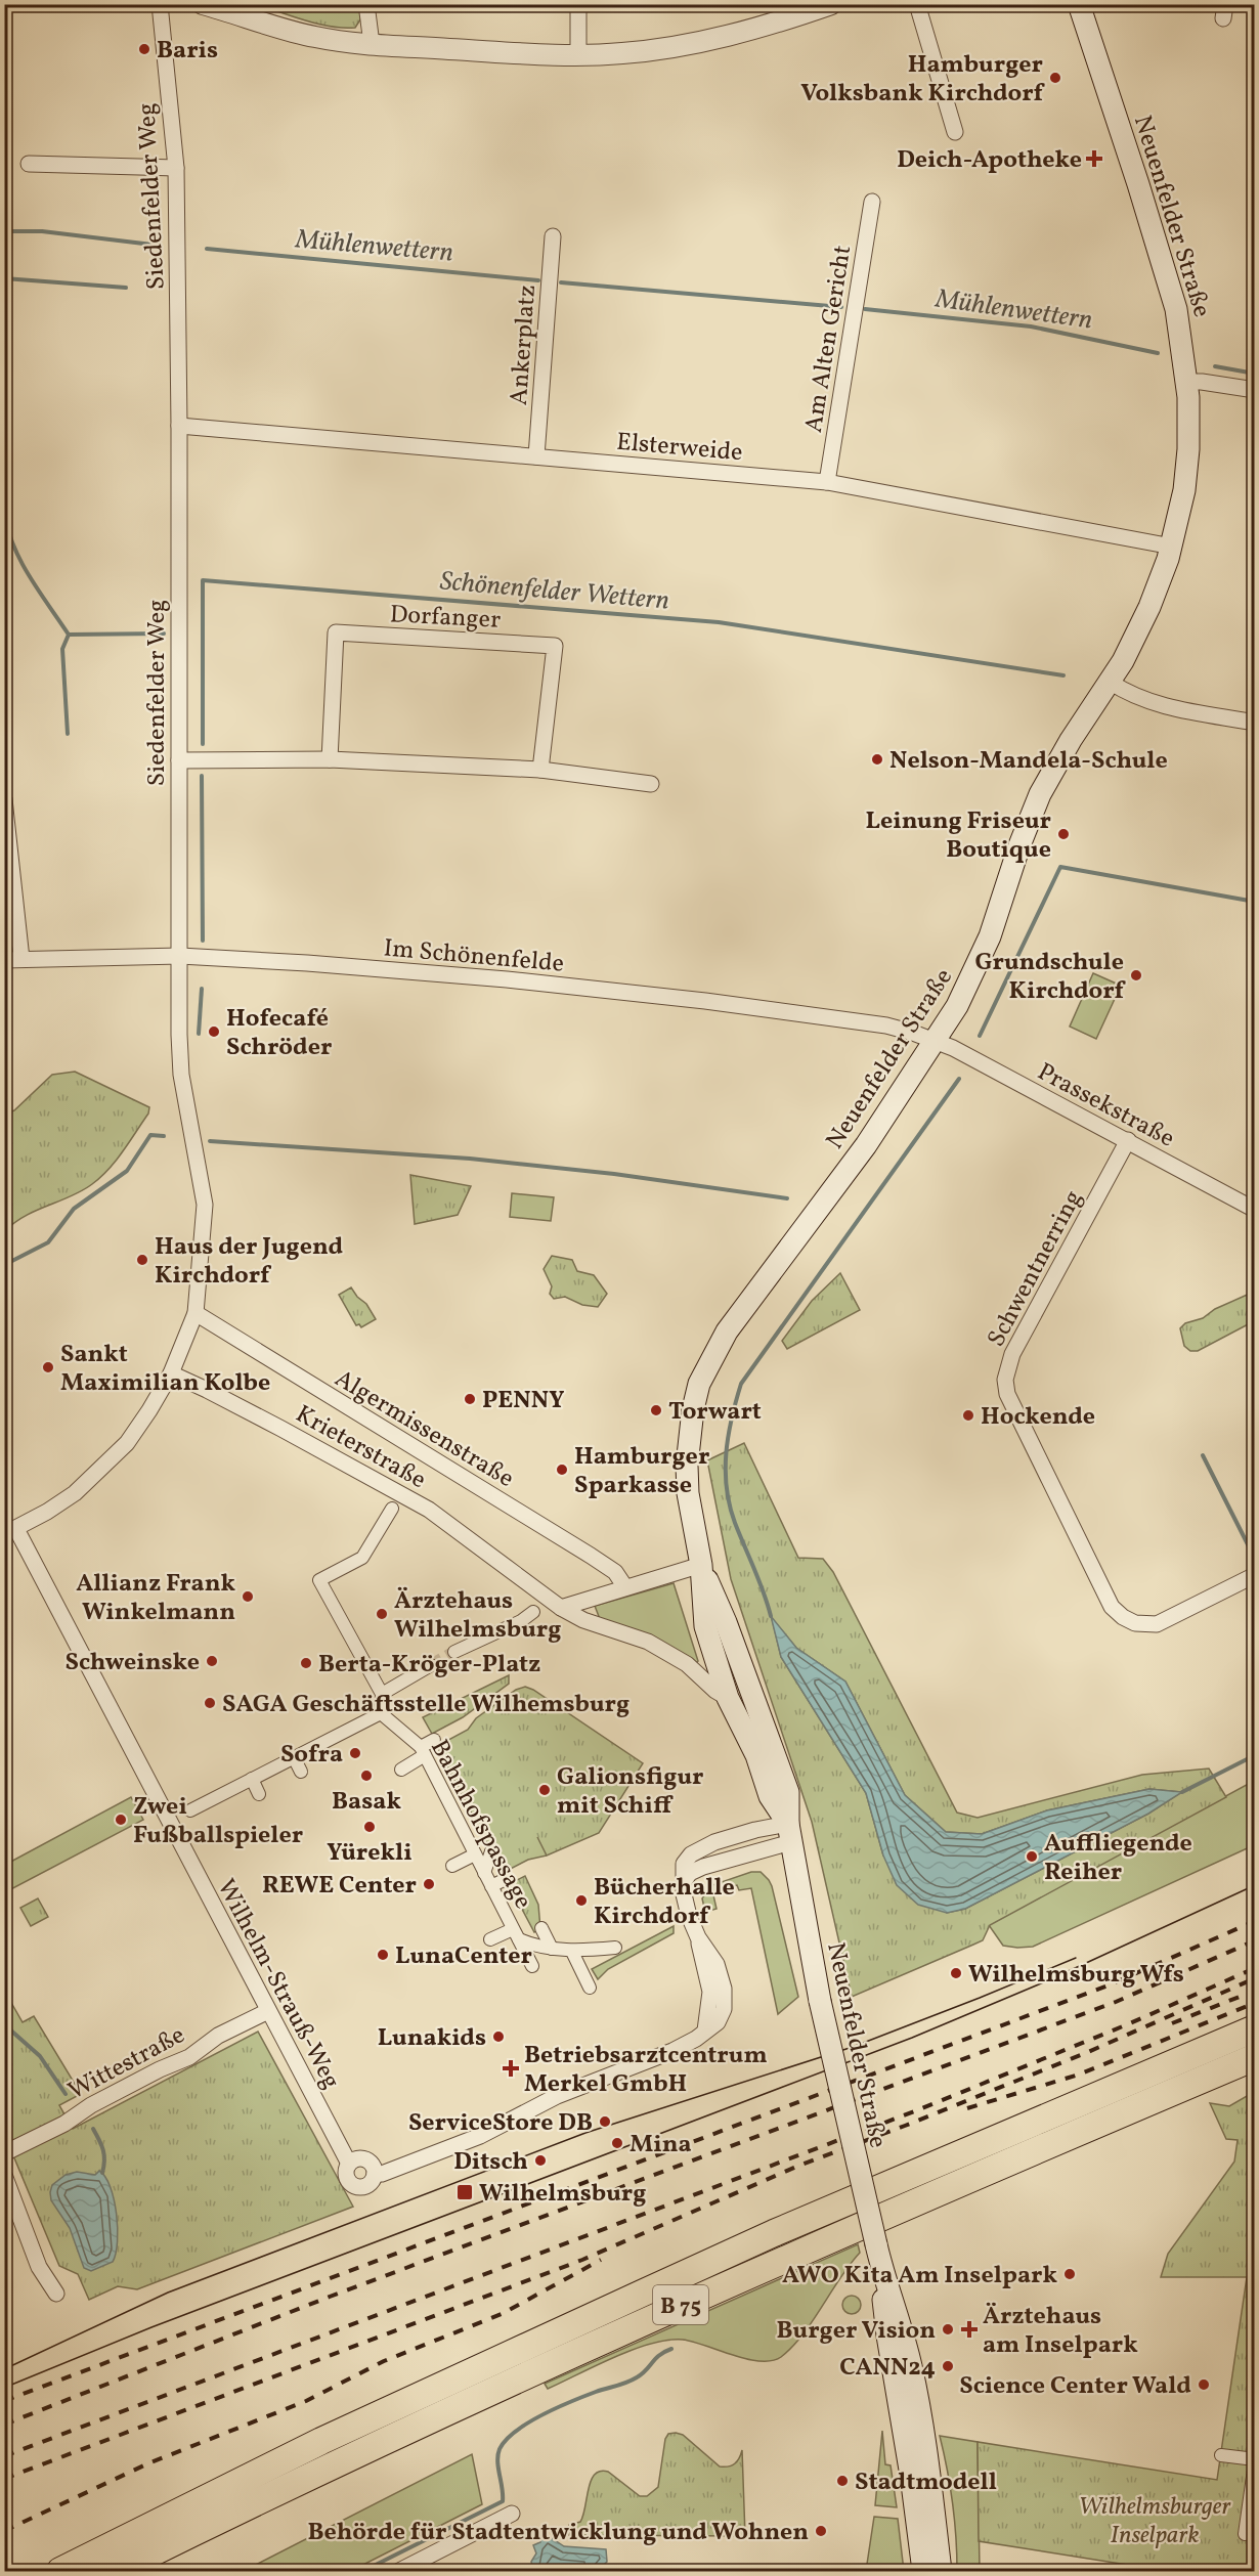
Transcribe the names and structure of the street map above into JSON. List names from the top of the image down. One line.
{"streets":{"highway":["B 75"],"main road":["Neuenfelder Straße"],"street":["Siedenfelder Weg","Am Alten Gericht","Ankerplatz","Elsterweide","Dorfanger","Im Schönenfelde","Prassekstraße","Schwentnerring","Algermissenstraße","Krieterstraße","Bahnhofspassage","Wilhelm-Strauß-Weg","Wittestraße"]},"crossings":[["Siedenfelder Weg","Elsterweide"],["Siedenfelder Weg","Im Schönenfelde"],["Siedenfelder Weg","Algermissenstraße"],["Siedenfelder Weg","Krieterstraße"],["Neuenfelder Straße","Elsterweide"],["Neuenfelder Straße","Im Schönenfelde"],["Neuenfelder Straße","Prassekstraße"],["Neuenfelder Straße","Krieterstraße"],["Neuenfelder Straße","Wilhelm-Strauß-Weg"],["Am Alten Gericht","Elsterweide"],["Ankerplatz","Elsterweide"],["Im Schönenfelde","Prassekstraße"],["Prassekstraße","Schwentnerring"],["Wilhelm-Strauß-Weg","Wittestraße"]],"water":["Mühlenwettern","Schönenfelder Wettern"],"parks":["Wilhelmsburger Inselpark"],"places":{"other":["Baris","Hamburger Volksbank Kirchdorf","Nelson-Mandela-Schule","Leinung Friseur Boutique","Grundschule Kirchdorf","Hofecafé Schröder","Haus der Jugend Kirchdorf","Sankt Maximilian Kolbe","PENNY","Torwart","Hockende","Hamburger Sparkasse","Allianz Frank Winkelmann","Ärztehaus Wilhelmsburg","Schweinske","Berta-Kröger-Platz","SAGA Geschäftsstelle Wilhemsburg","Sofra","Basak","Galionsfigur mit Schiff","Zwei Fußballspieler","Yürekli","Auffliegende Reiher","REWE Center","Bücherhalle Kirchdorf","LunaCenter","Wilhelmsburg Wfs","Lunakids","ServiceStore DB","Mina","Ditsch","AWO Kita Am Inselpark","Burger Vision","CANN24","Science Center Wald","Stadtmodell","Behörde für Stadtentwicklung und Wohnen"],"health":["Deich-Apotheke","Betriebsarztcentrum Merkel GmbH","Ärztehaus am Inselpark"],"transit":["Wilhelmsburg"]}}
